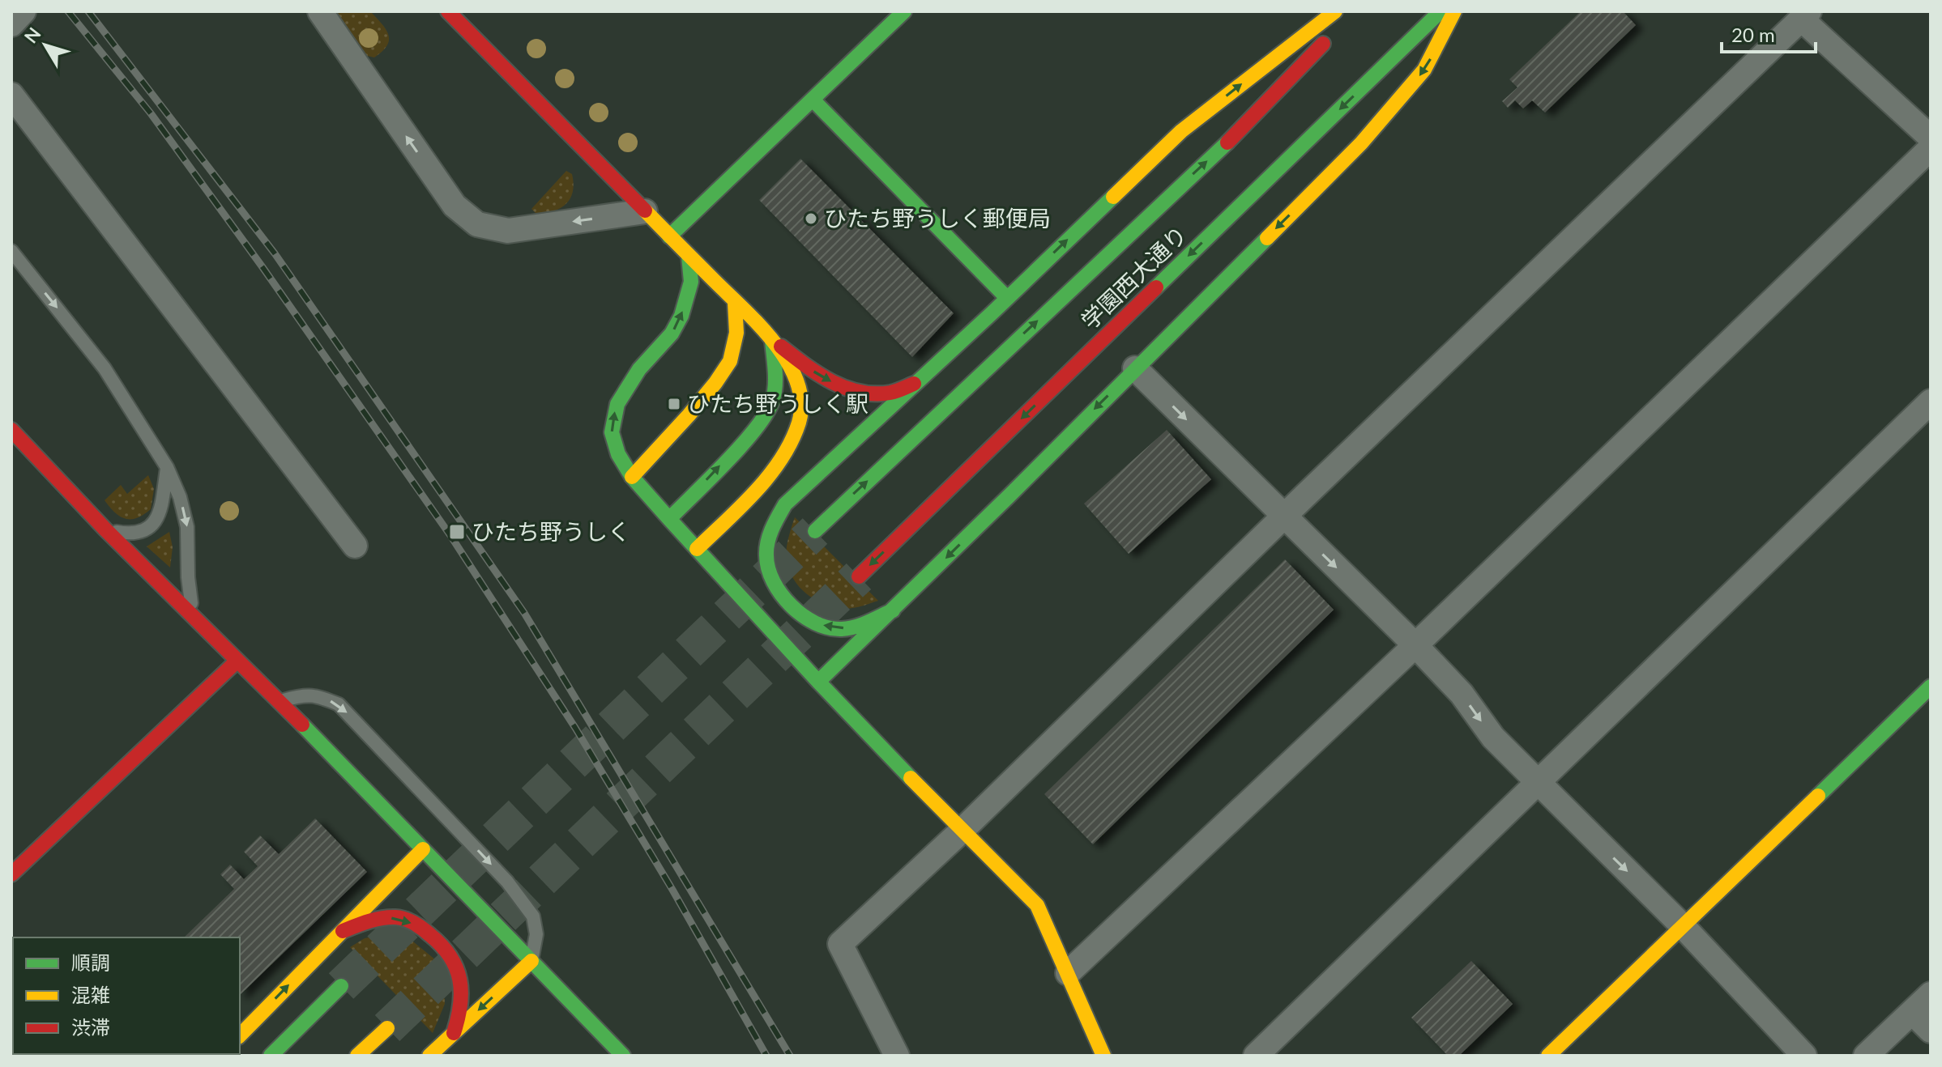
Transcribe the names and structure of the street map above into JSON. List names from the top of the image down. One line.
{"streets":{"street":["学園西大通り"]},"places":{"other":["ひたち野うしく郵便局"],"transit":["ひたち野うしく駅","ひたち野うしく"]},"legend":["順調","混雑","渋滞"],"scale_bar":"20 m","north":"top left"}
